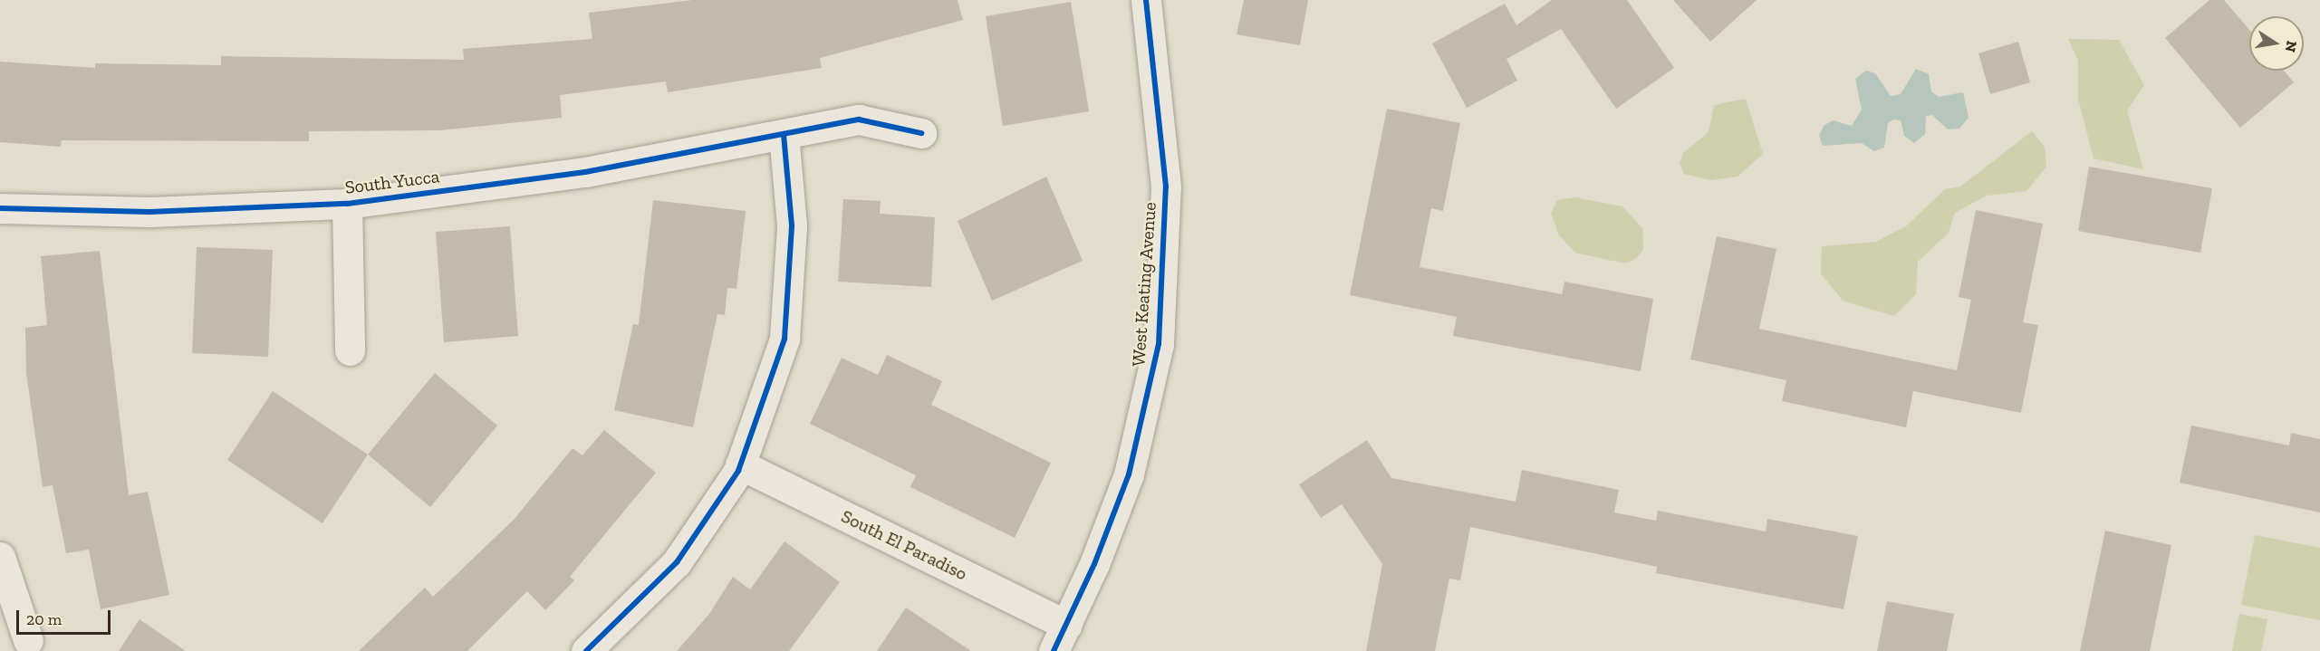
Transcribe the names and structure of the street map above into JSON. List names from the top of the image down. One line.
{"streets":{"street":["South Yucca","West Keating Avenue","South El Paradiso"]},"crossings":[["West Keating Avenue","South El Paradiso"]],"scale_bar":"20 m","north":"right"}
